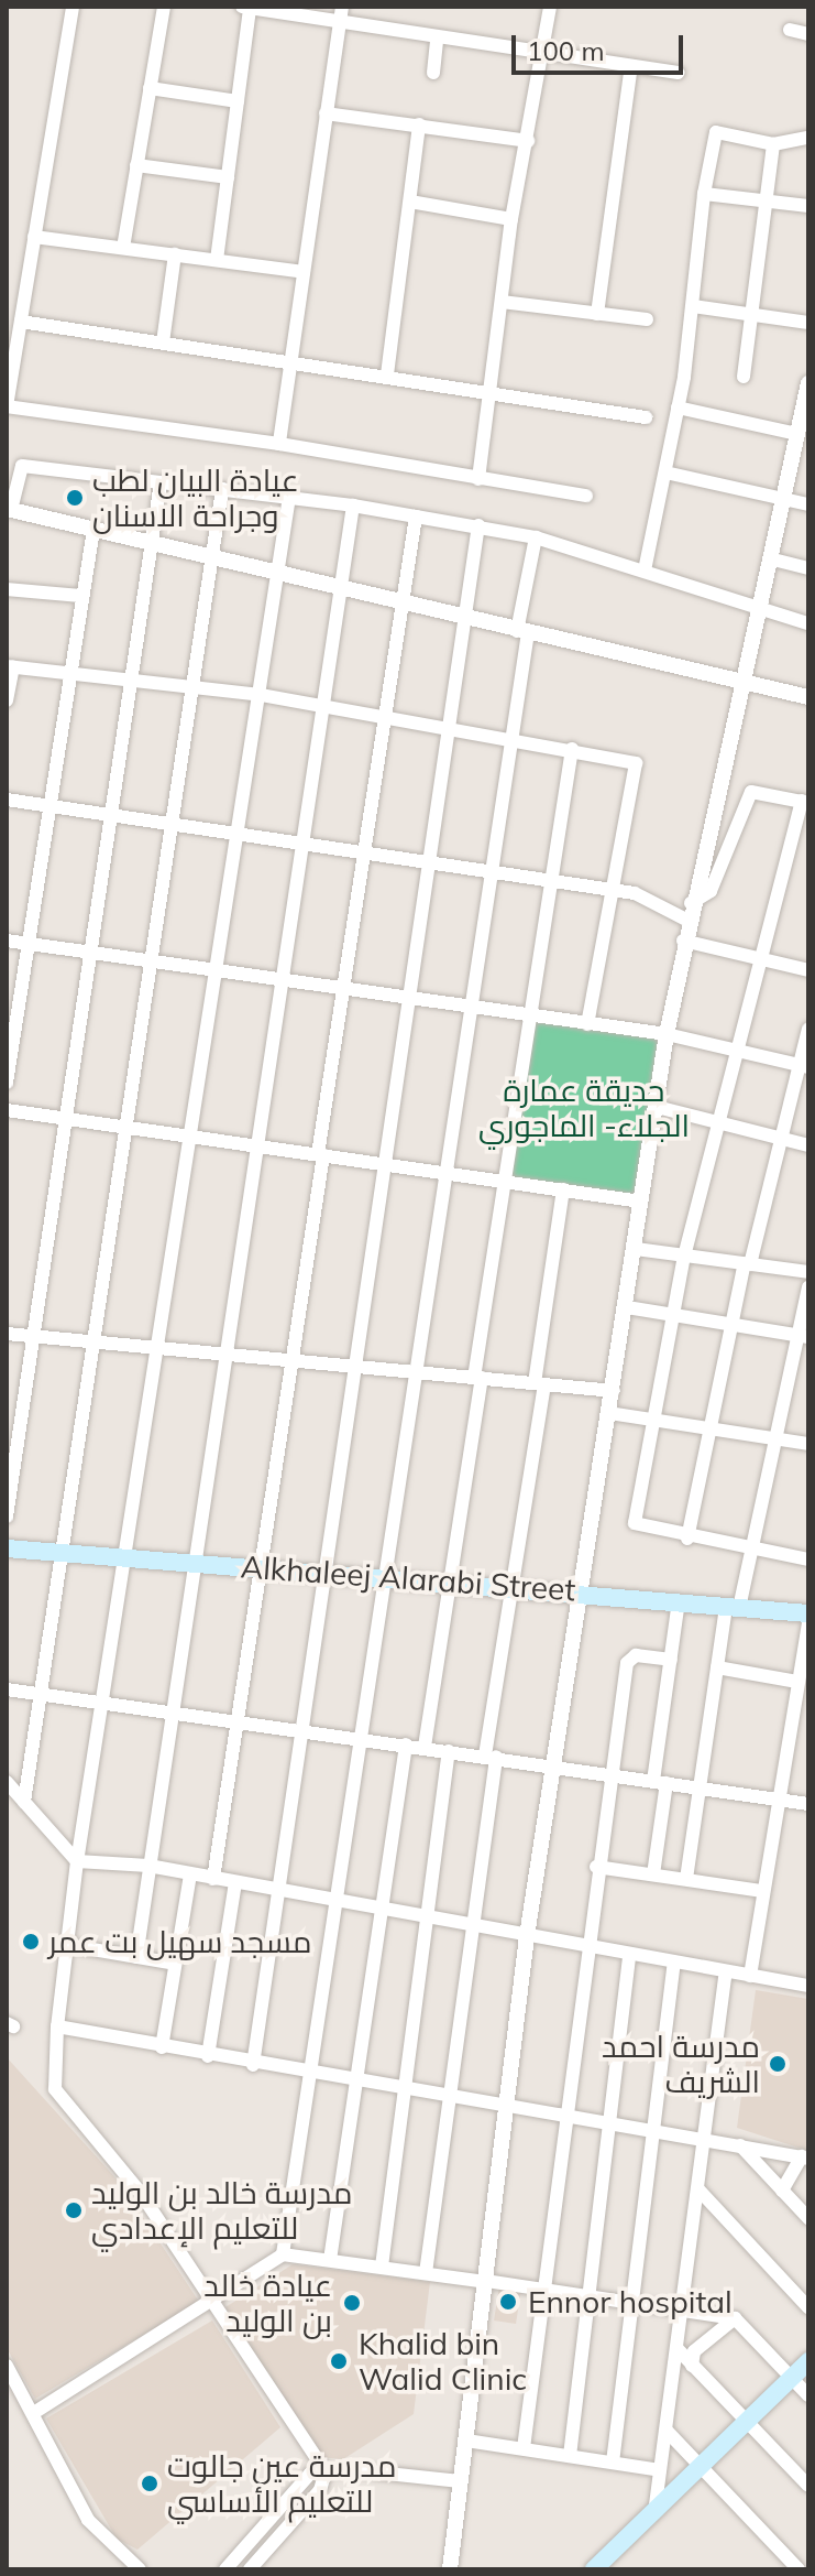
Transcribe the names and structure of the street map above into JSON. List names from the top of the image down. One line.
{"streets":{"main road":["Alkhaleej Alarabi Street"]},"parks":["حديقة عمارة الجلاء- الماجوري"],"places":["عيادة البيان لطب وجراحة الاسنان","مسجد سهيل بت عمر","مدرسة احمد الشريف","مدرسة خالد بن الوليد للتعليم الإعدادي","Ennor hospital","عيادة خالد بن الوليد","Khalid bin Walid Clinic","مدرسة عين جالوت للتعليم الأساسي"],"scale_bar":"100 m"}
